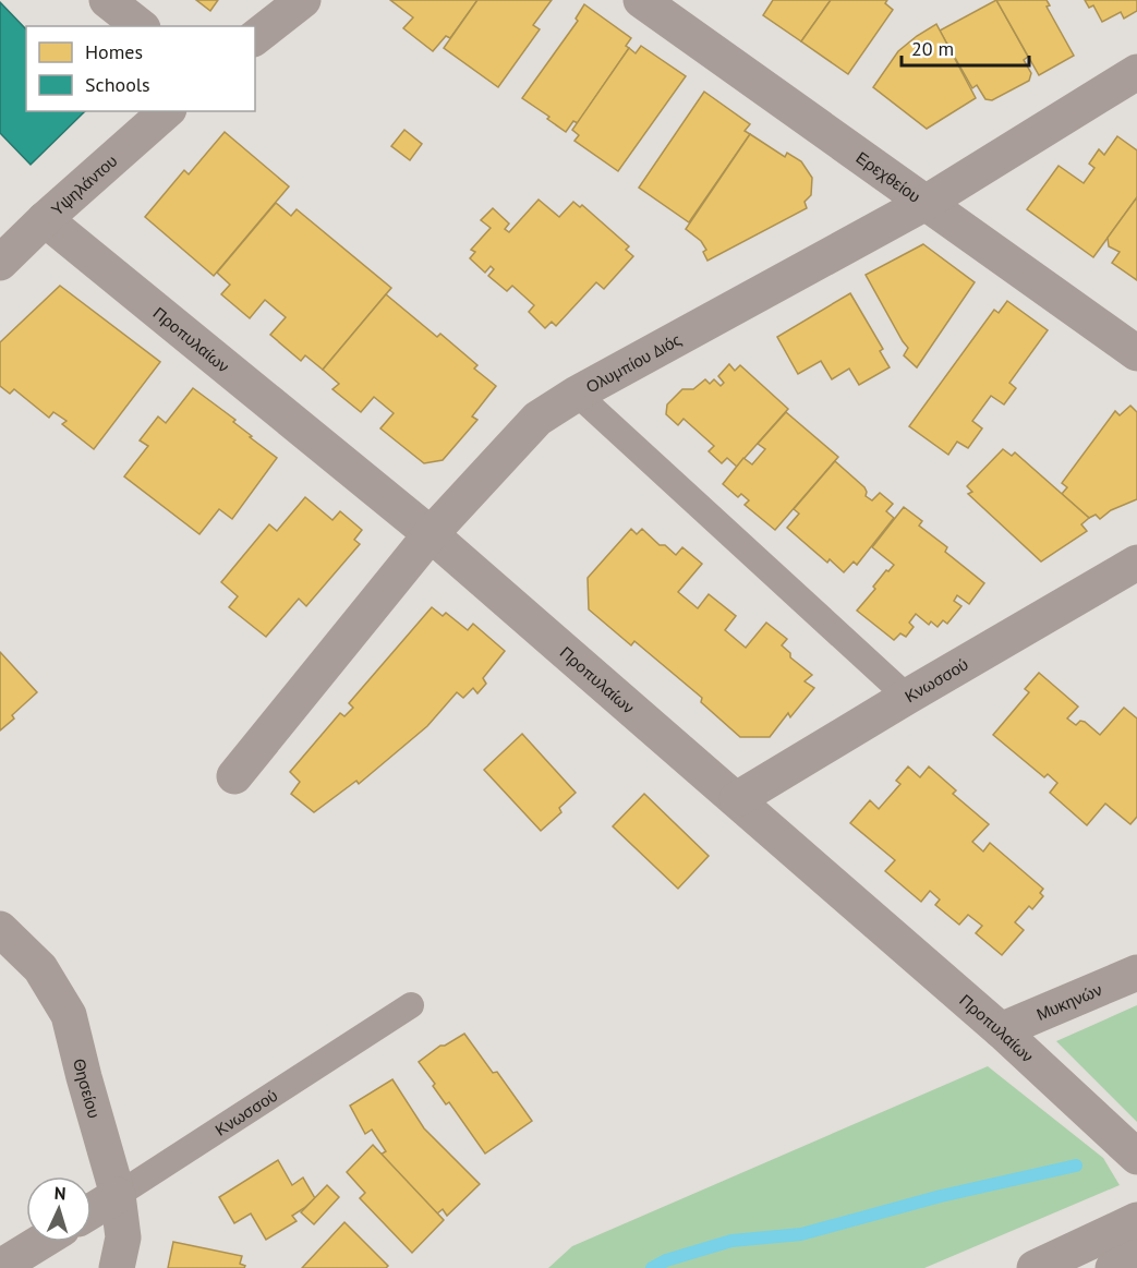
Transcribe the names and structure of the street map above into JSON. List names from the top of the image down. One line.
{"streets":{"street":["Ερεχθείου","Υψηλάντου","Προπυλαίων","Ολυμπίου Διός","Κνωσσού","Μυκηνών","Θησείου"]},"crossings":[["Ερεχθείου","Ολυμπίου Διός"],["Υψηλάντου","Προπυλαίων"],["Προπυλαίων","Ολυμπίου Διός"],["Προπυλαίων","Κνωσσού"],["Προπυλαίων","Μυκηνών"],["Κνωσσού","Θησείου"]],"legend":["Homes","Schools"],"scale_bar":"20 m","north":"top"}
